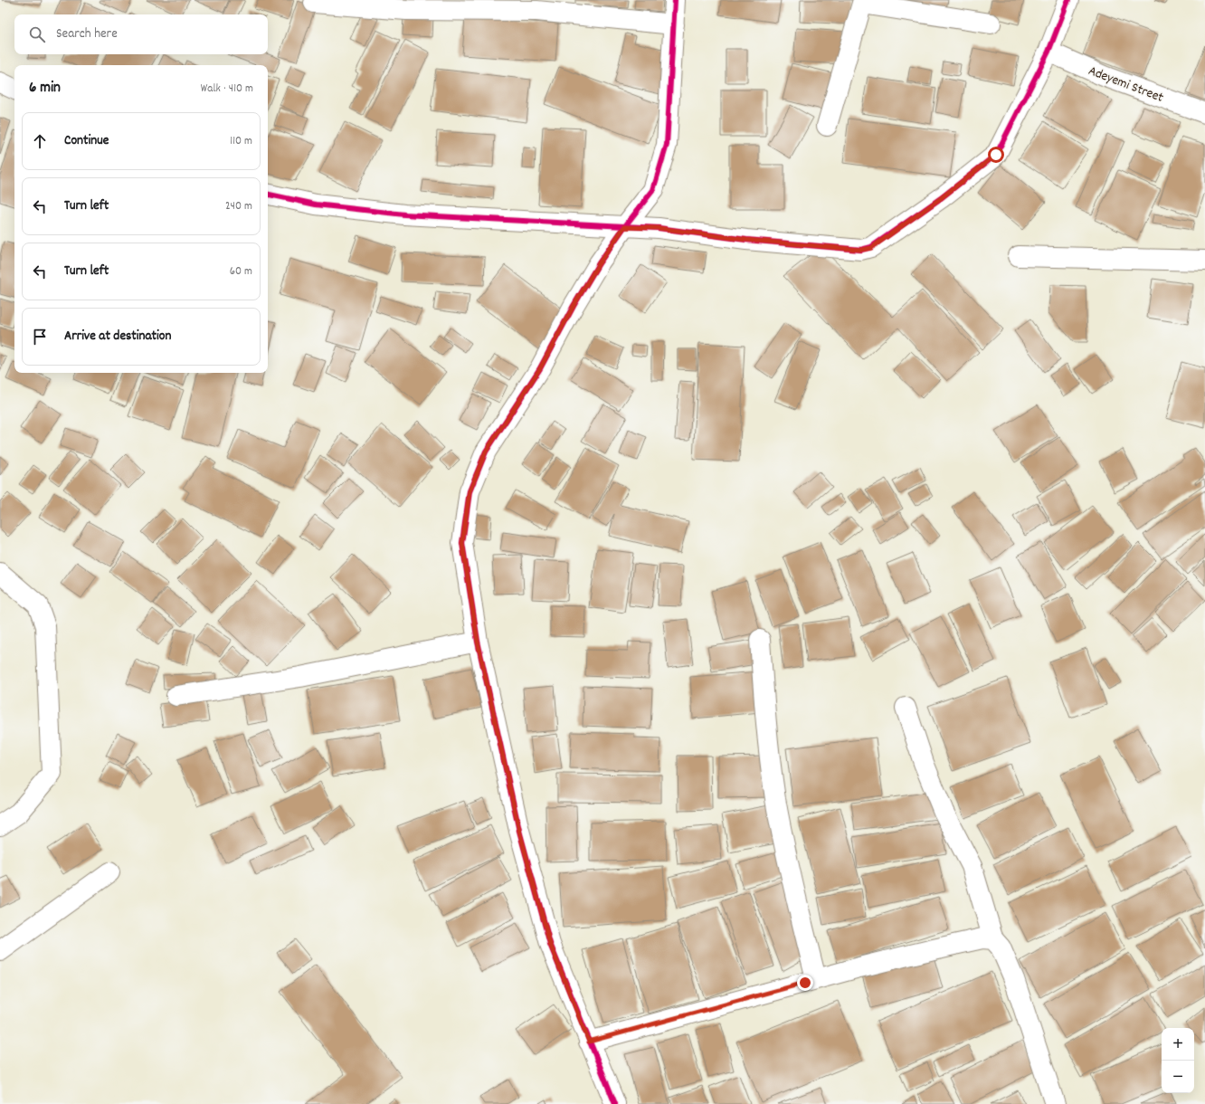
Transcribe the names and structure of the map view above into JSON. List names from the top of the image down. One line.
{"streets":{"street":["Adeyemi Street"]},"page":{"search":"Search here","heading":["6 min","Walk · 410 m"],"list":[["Continue","110 m"],["Turn left","240 m"],["Turn left","60 m"],"Arrive at destination"],"map_buttons":["+","−"]}}
